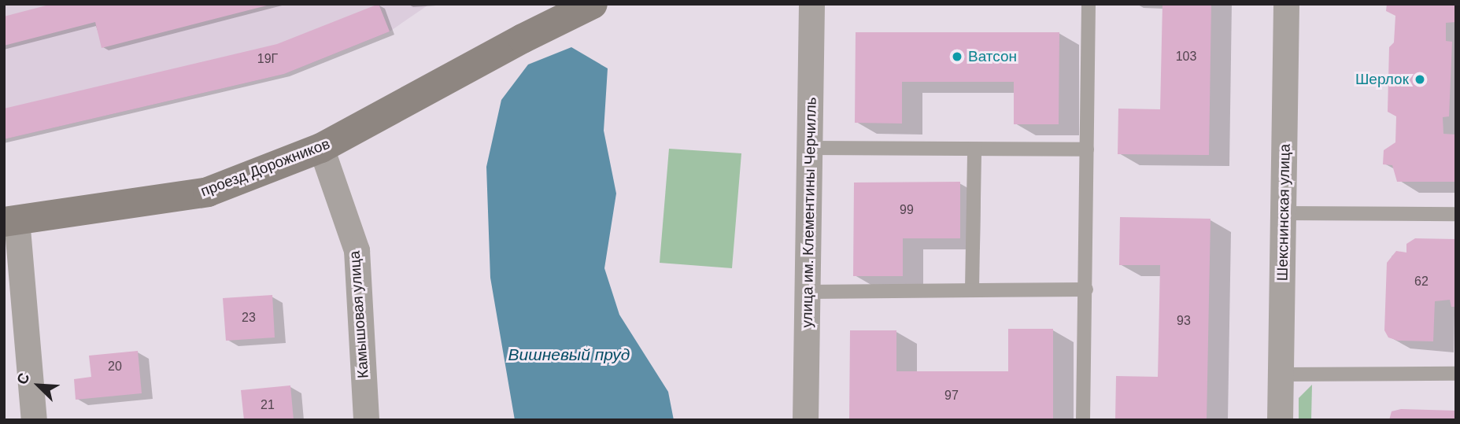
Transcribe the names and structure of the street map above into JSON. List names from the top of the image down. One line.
{"streets":{"main road":["проезд Дорожников"],"street":["улица им. Клементины Черчилль","Шекснинская улица","Камышовая улица"]},"crossings":[["проезд Дорожников","Камышовая улица"]],"water":["Вишневый пруд"],"places":["Ватсон","Шерлок"],"house_numbers":["103","19Г","99","62","23","93","20","97","21"],"north":"top left"}
